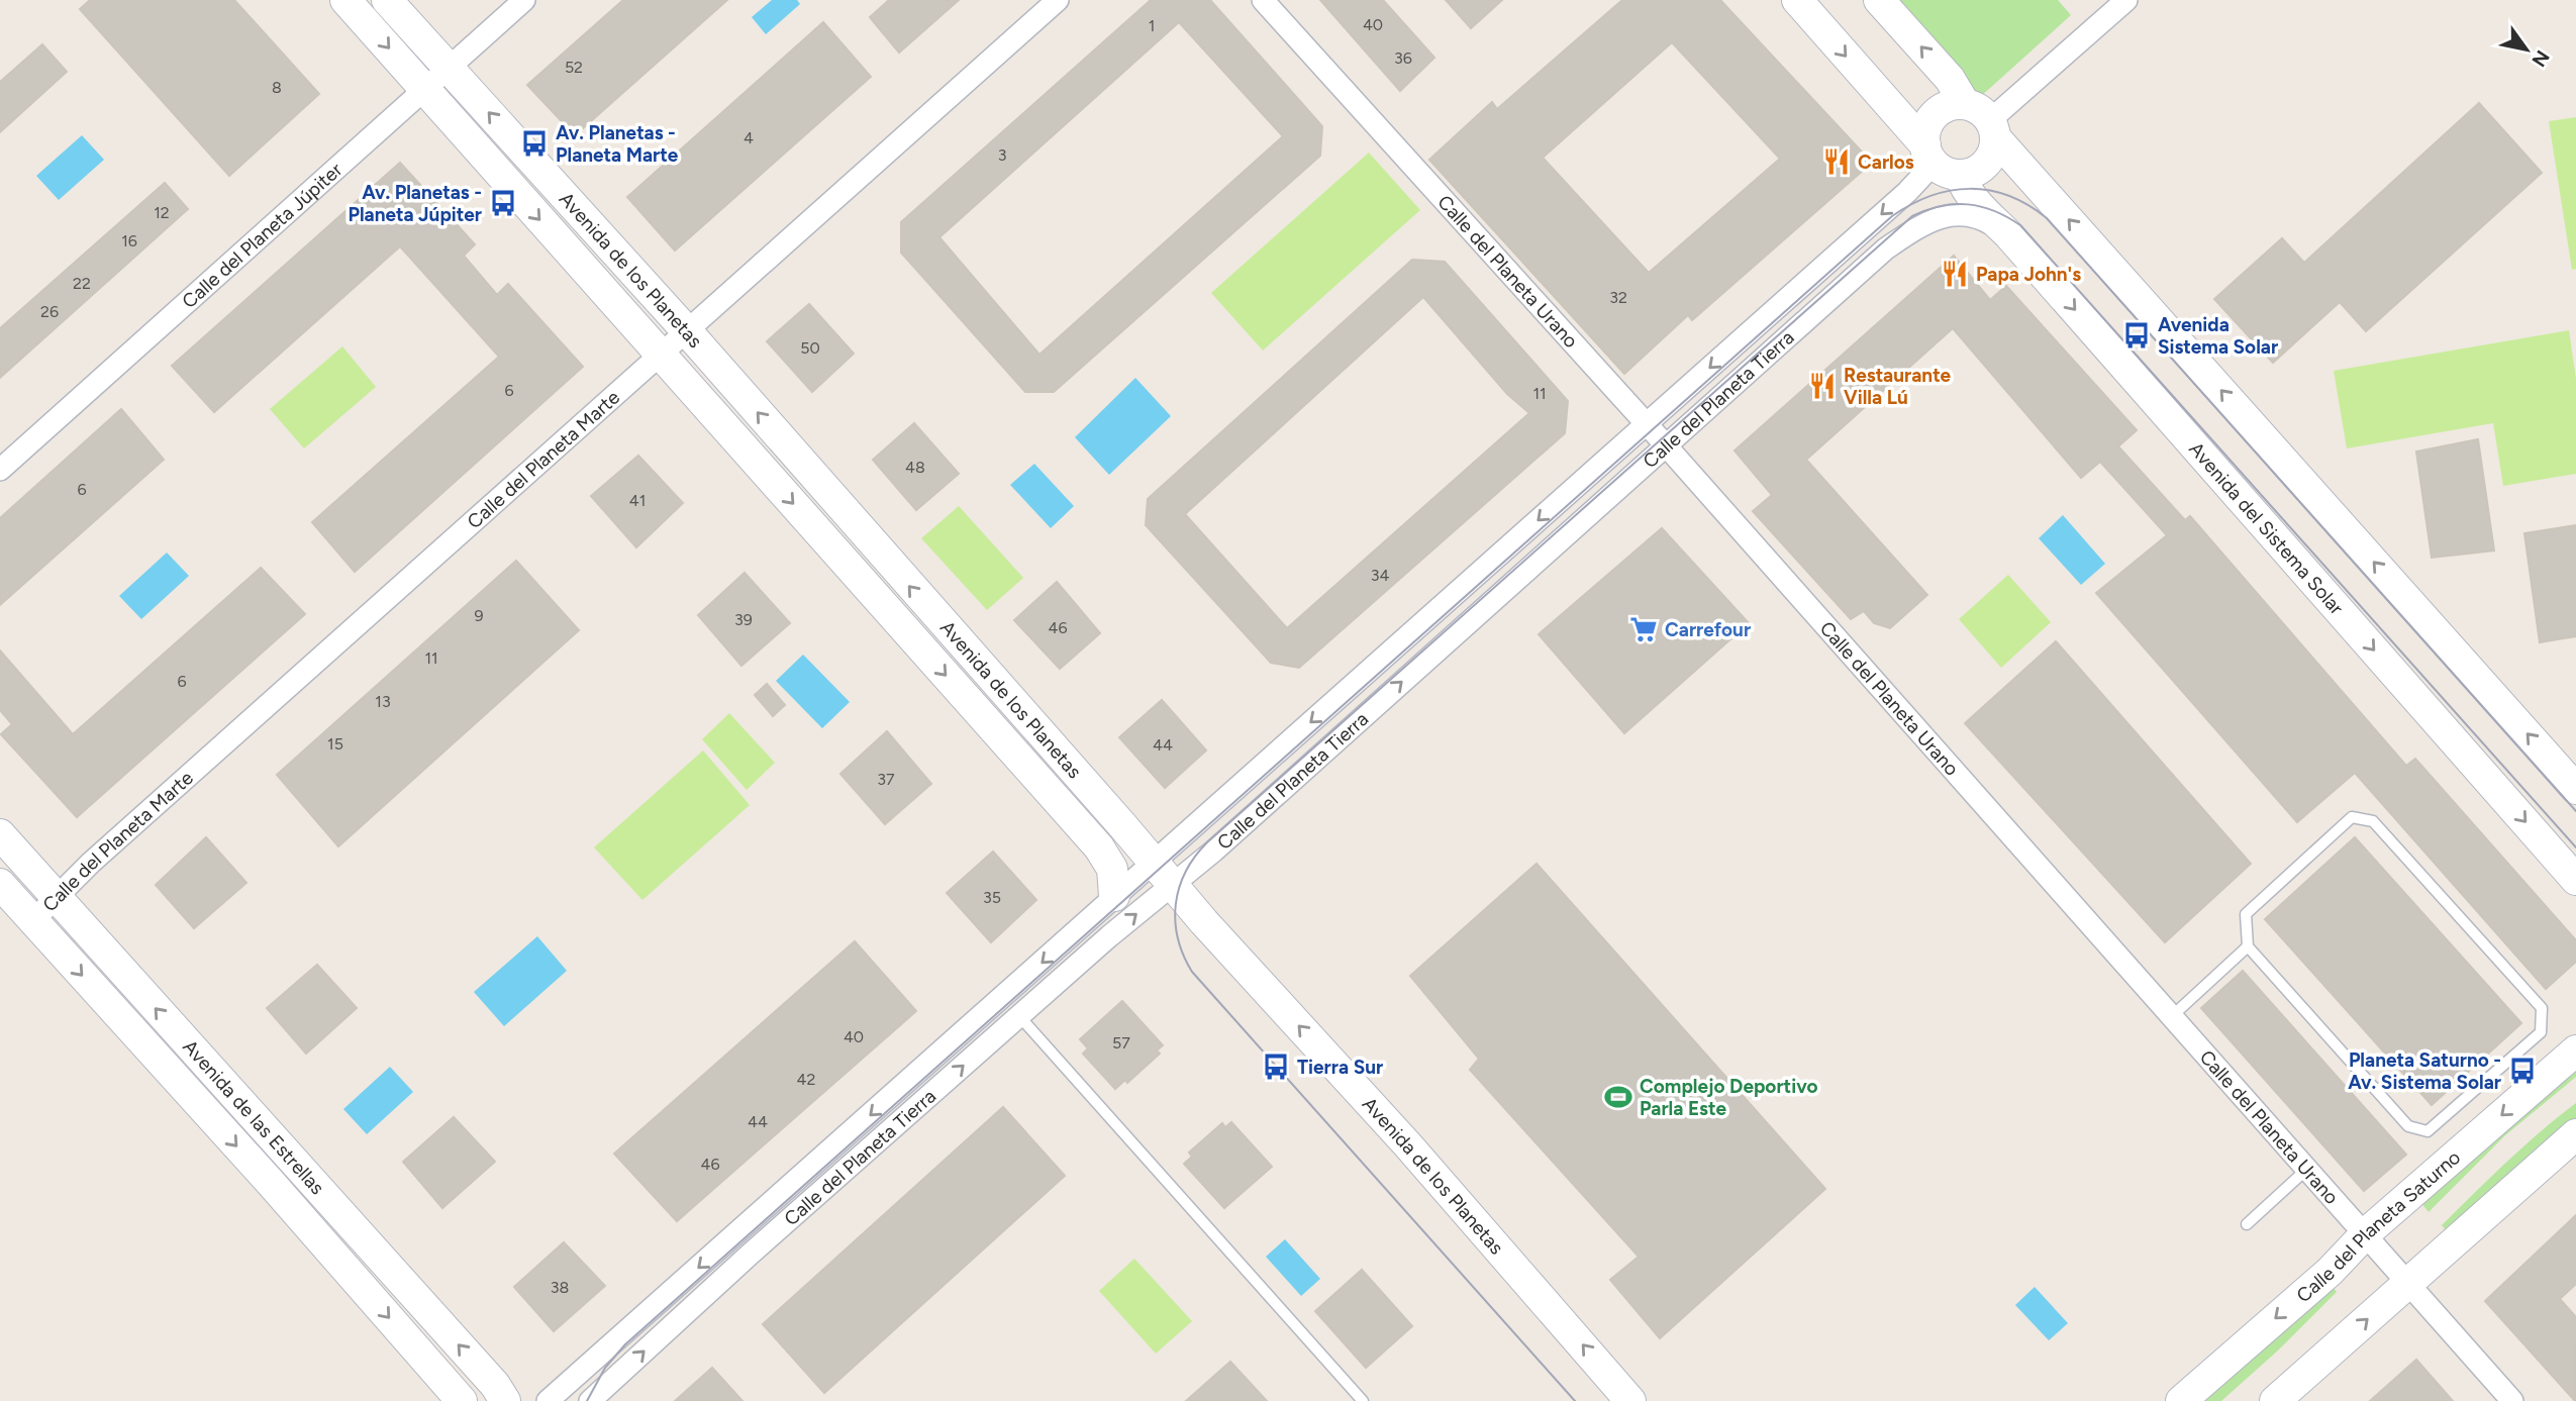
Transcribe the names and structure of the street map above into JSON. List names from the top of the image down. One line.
{"streets":{"street":["Calle del Planeta Júpiter","Avenida de los Planetas","Calle del Planeta Urano","Calle del Planeta Tierra","Calle del Planeta Marte","Avenida del Sistema Solar","Avenida de las Estrellas","Calle del Planeta Saturno"]},"crossings":[["Calle del Planeta Júpiter","Avenida de los Planetas"],["Avenida de los Planetas","Calle del Planeta Tierra"],["Avenida de los Planetas","Calle del Planeta Marte"],["Calle del Planeta Urano","Calle del Planeta Tierra"],["Calle del Planeta Urano","Calle del Planeta Saturno"],["Calle del Planeta Tierra","Avenida del Sistema Solar"],["Calle del Planeta Marte","Avenida de las Estrellas"]],"places":{"bus stop":["Av. Planetas - Planeta Marte","Av. Planetas - Planeta Júpiter","Avenida Sistema Solar","Tierra Sur","Planeta Saturno - Av. Sistema Solar"],"restaurant":["Carlos","Papa John's","Restaurante Villa Lú"],"supermarket":["Carrefour"],"sports":["Complejo Deportivo Parla Este"]},"house_numbers":["40","1","36","52","8","4","3","12","16","22","32","26","50","6","11","48","6","41","34","9","39","46","11","6","13","15","44","37","35","40","57","42","44","46","38"],"north":"bottom right"}
